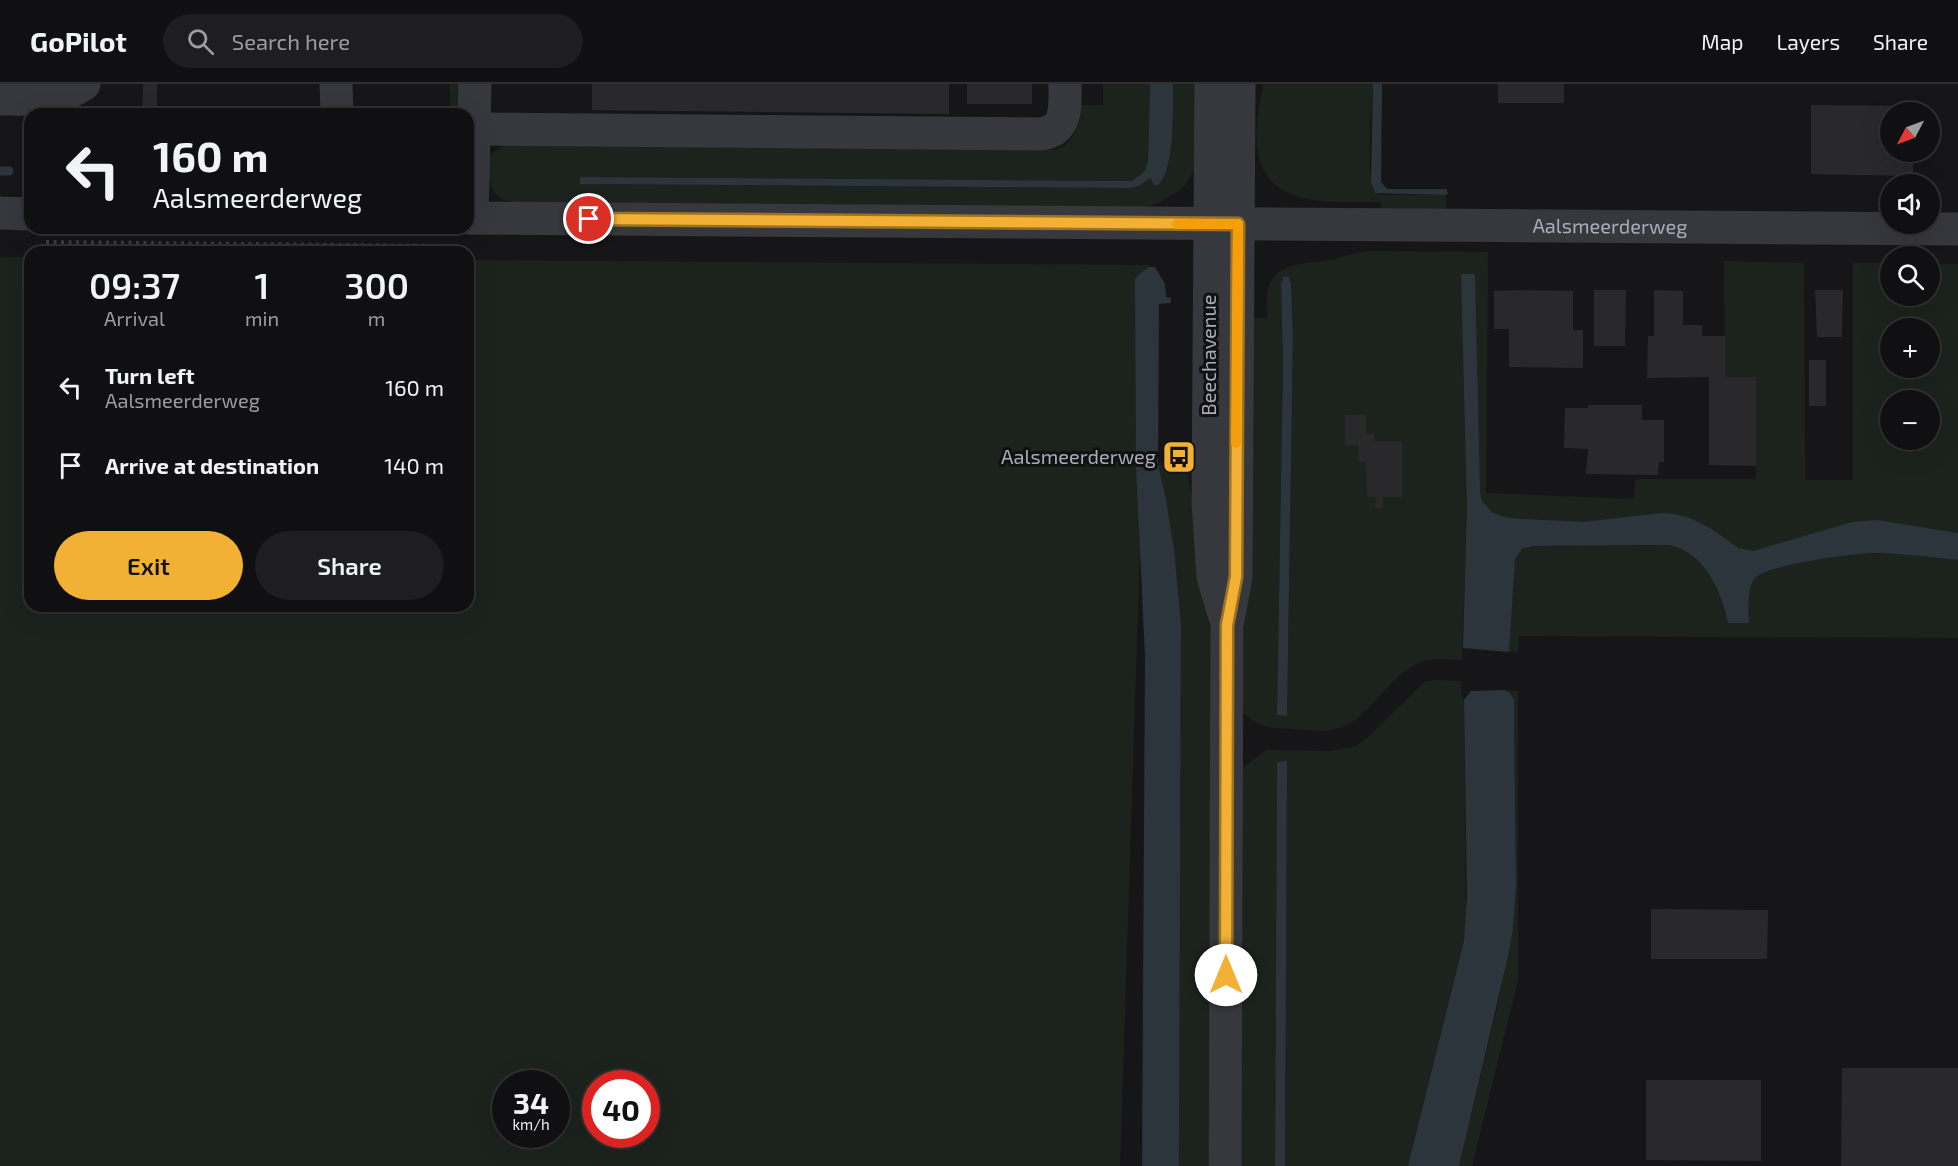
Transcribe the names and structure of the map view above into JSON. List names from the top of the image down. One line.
{"streets":{"street":["Aalsmeerderweg","Beechavenue"]},"crossings":[["Aalsmeerderweg","Beechavenue"]],"places":{"bus stop":["Aalsmeerderweg"]},"north":"bottom left","page":{"header":"GoPilot","search":"Search here","nav":["Map","Layers","Share"],"map_buttons":["+","−"],"turn":["160 m","Aalsmeerderweg"],"eta":["09:37","Arrival","1","min","300","m"],"list":[{"name":"Turn left","note":"Aalsmeerderweg","value":"160 m"},{"name":"Arrive at destination","value":"140 m"}],"buttons":["Exit","Share"],"speed":"34 km/h","limit":"40"}}
